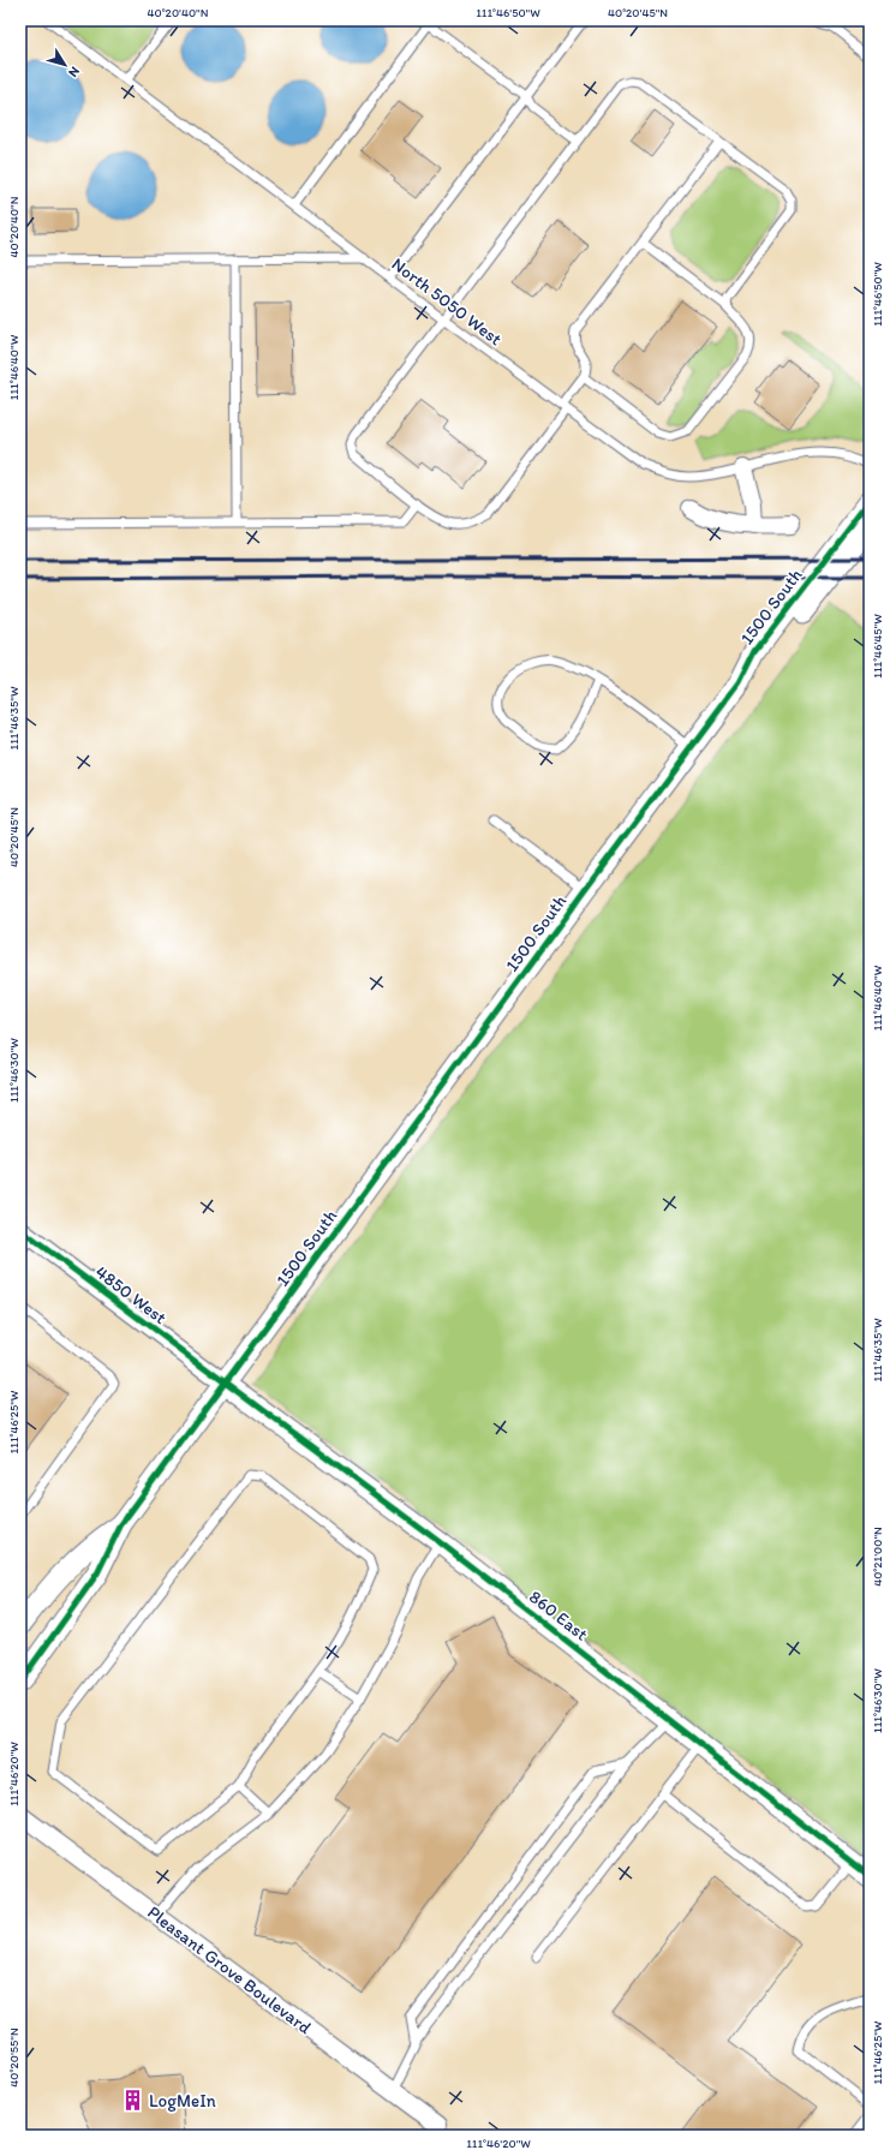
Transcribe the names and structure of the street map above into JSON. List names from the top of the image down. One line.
{"streets":{"street":["1500 South","4850 West","860 East","Pleasant Grove Boulevard"],"lane":["North 5050 West"]},"crossings":[["1500 South","4850 West"],["1500 South","860 East"],["4850 West","860 East"]],"places":{"building":["LogMeIn"]},"north":"bottom right","coordinates":["40°20'40\"N","111°46'50\"W","40°20'45\"N","111°46'40\"W","111°46'45\"W","111°46'35\"W","111°46'30\"W","111°46'25\"W","40°21'00\"N","111°46'20\"W","40°20'55\"N"]}
